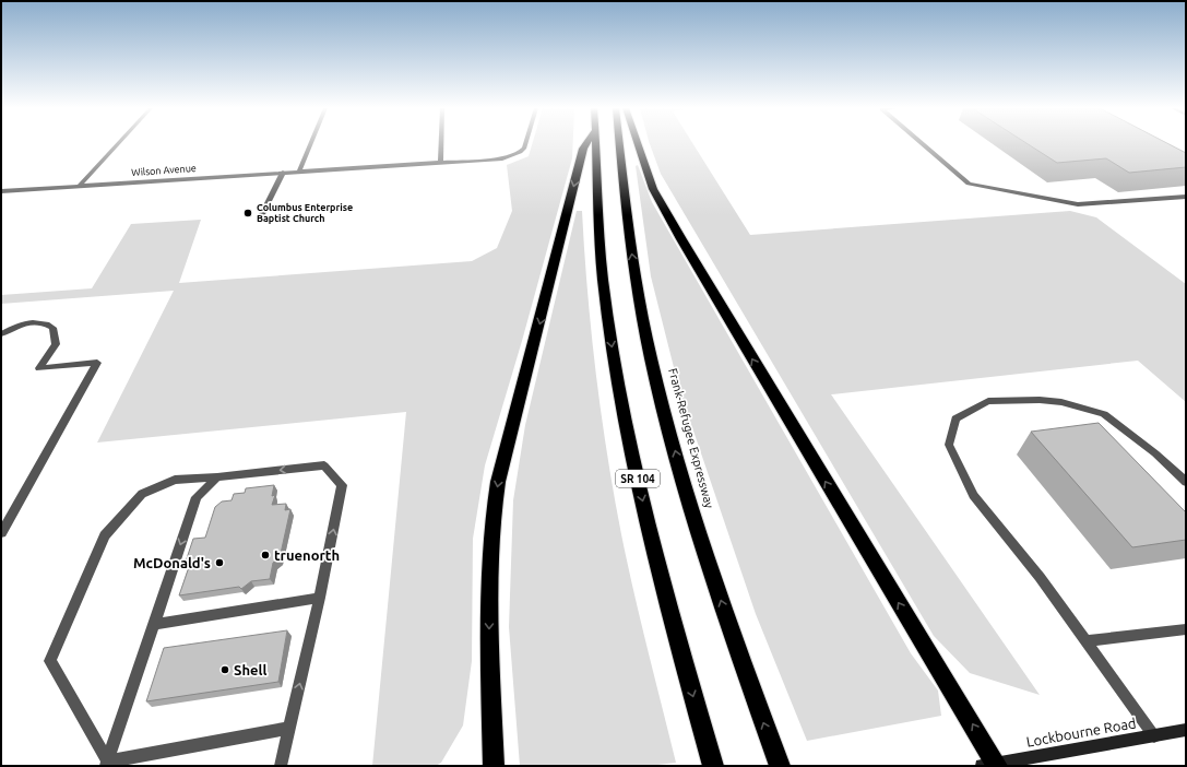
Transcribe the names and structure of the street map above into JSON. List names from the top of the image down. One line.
{"streets":{"highway":["Frank-Refugee Expressway","SR 104"],"main road":["Lockbourne Road"],"street":["Wilson Avenue"]},"places":["Columbus Enterprise Baptist Church","truenorth","McDonald's","Shell"]}
